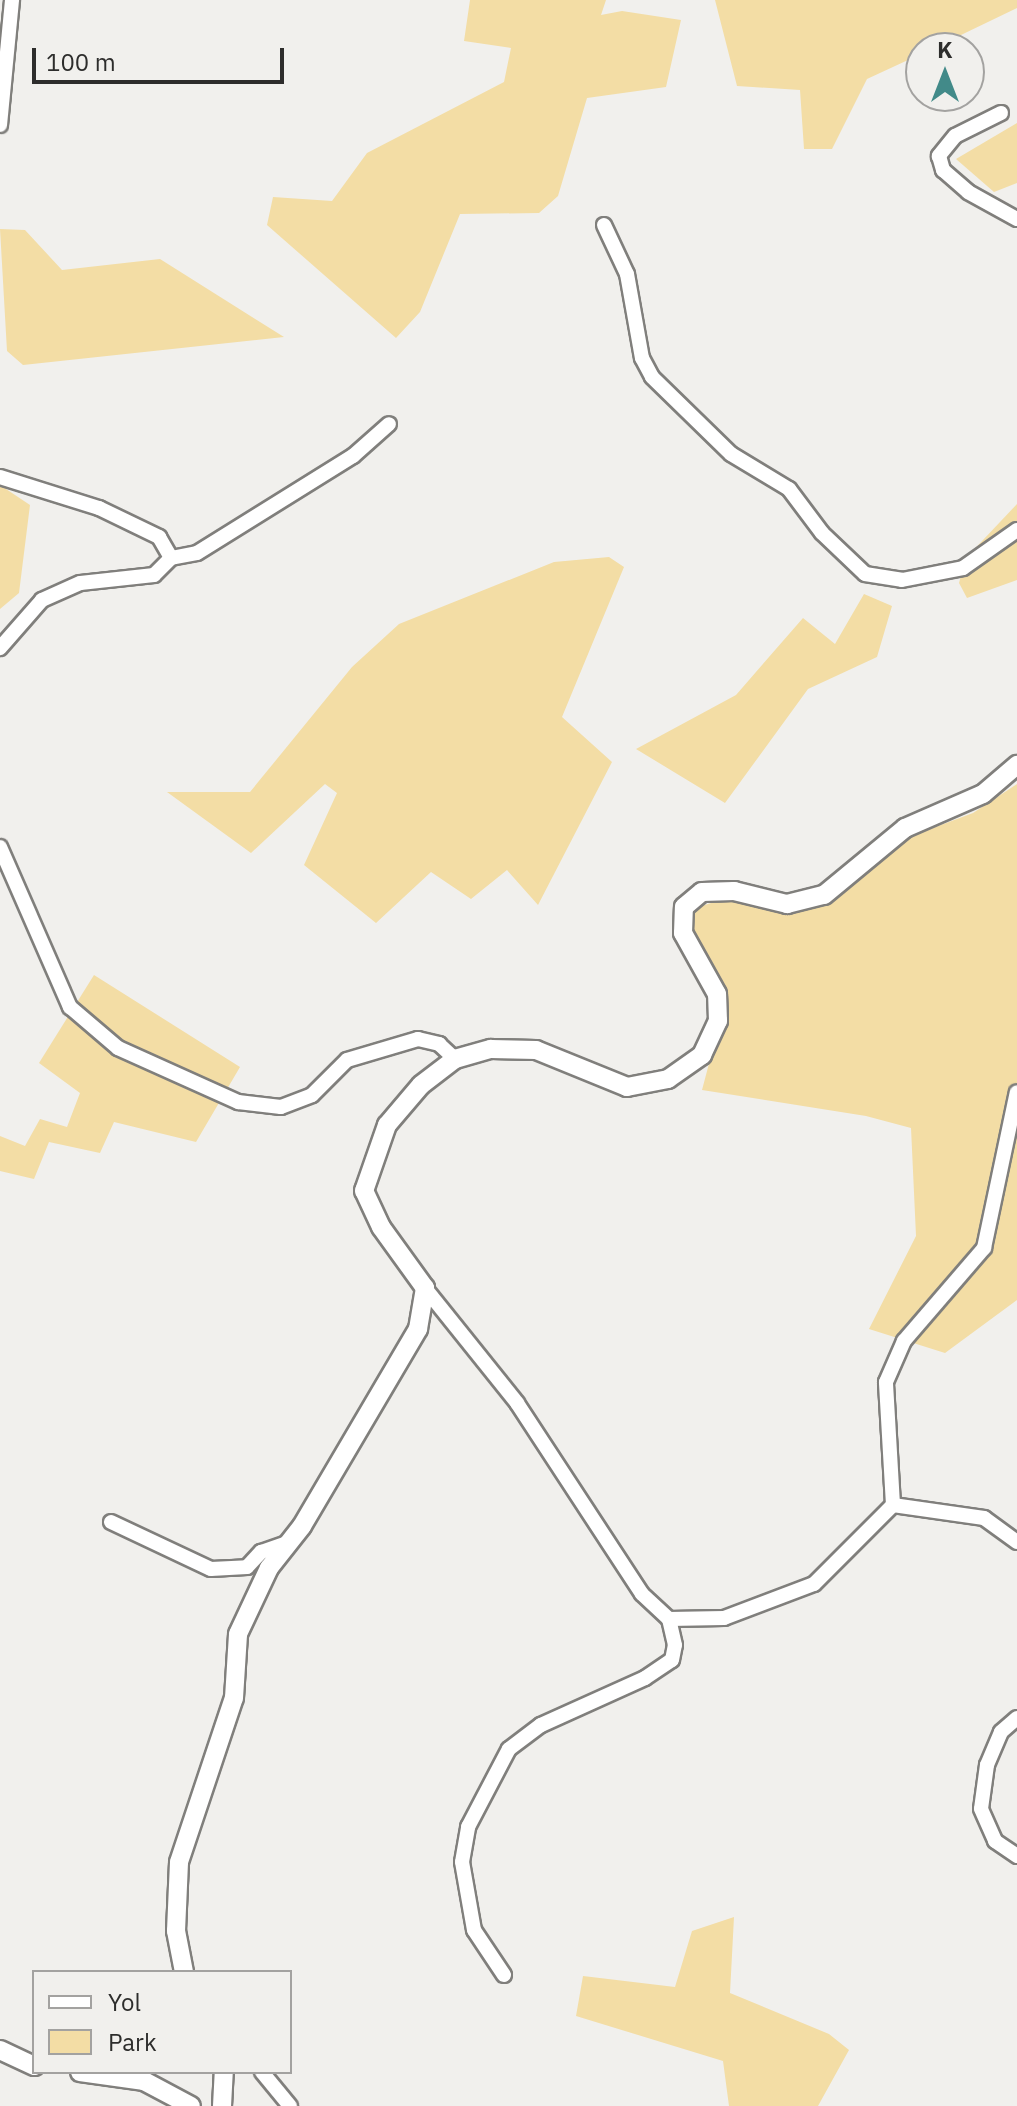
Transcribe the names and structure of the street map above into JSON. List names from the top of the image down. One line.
{"legend":["Yol","Park"],"scale_bar":"100 m","north":"top"}
